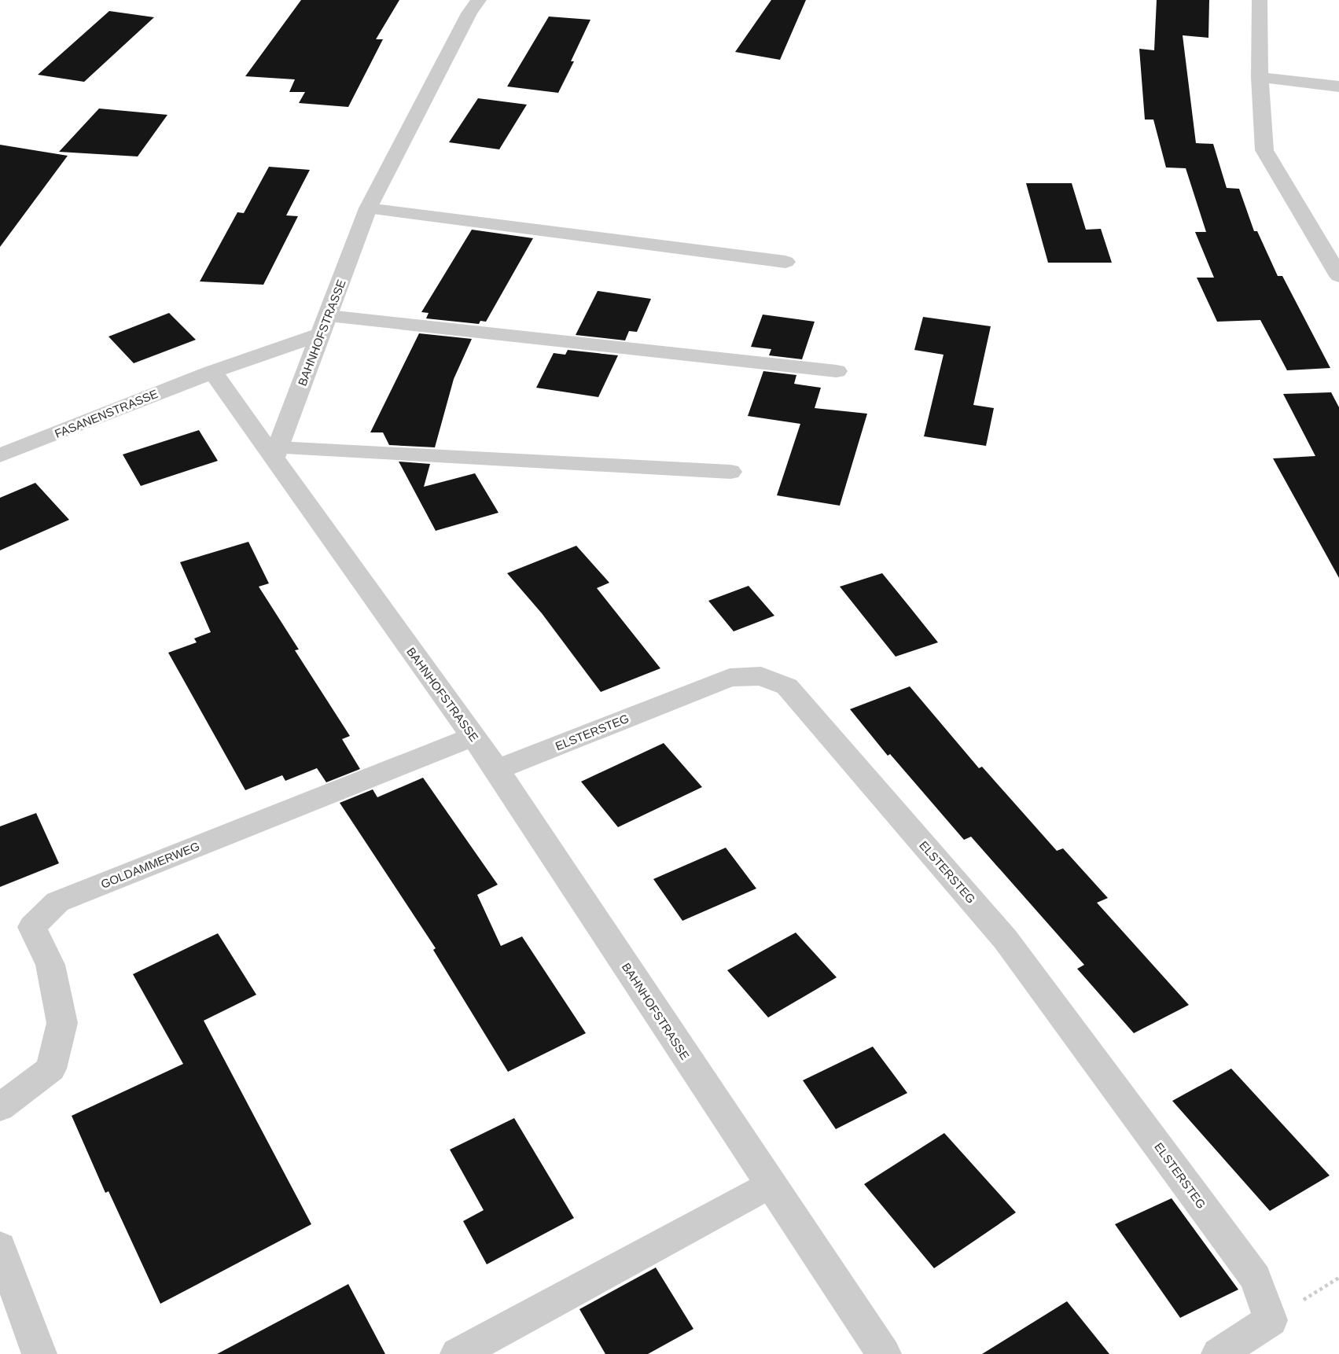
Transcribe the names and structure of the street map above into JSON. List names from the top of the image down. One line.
{"streets":{"street":["BAHNHOFSTRASSE","FASANENSTRASSE","ELSTERSTEG","GOLDAMMERWEG"]},"crossings":[["BAHNHOFSTRASSE","FASANENSTRASSE"],["BAHNHOFSTRASSE","ELSTERSTEG"],["BAHNHOFSTRASSE","GOLDAMMERWEG"]]}
